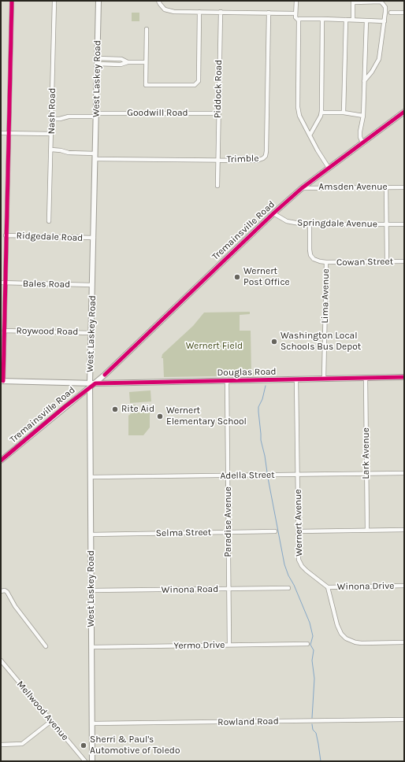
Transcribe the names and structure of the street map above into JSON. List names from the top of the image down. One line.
{"streets":{"street":["West Laskey Road","Piddock Road","Nash Road","Goodwill Road","Trimble","Amsden Avenue","Springdale Avenue","Tremainsville Road","Ridgedale Road","Cowan Street","Bales Road","Lima Avenue","Roywood Road","Douglas Road","Lark Avenue","Adella Street","Paradise Avenue","Wernert Avenue","Selma Street","Winona Drive","Winona Road","Yermo Drive","Mellwood Avenue","Rowland Road"]},"crossings":[["West Laskey Road","Goodwill Road"],["West Laskey Road","Trimble"],["West Laskey Road","Tremainsville Road"],["West Laskey Road","Ridgedale Road"],["West Laskey Road","Bales Road"],["West Laskey Road","Roywood Road"],["West Laskey Road","Adella Street"],["West Laskey Road","Selma Street"],["West Laskey Road","Winona Road"],["West Laskey Road","Yermo Drive"],["West Laskey Road","Rowland Road"],["Piddock Road","Goodwill Road"],["Piddock Road","Trimble"],["Nash Road","Goodwill Road"],["Amsden Avenue","Tremainsville Road"],["Springdale Avenue","Tremainsville Road"],["Springdale Avenue","Lima Avenue"],["Tremainsville Road","Douglas Road"],["Cowan Street","Lima Avenue"],["Lima Avenue","Douglas Road"],["Douglas Road","Lark Avenue"],["Douglas Road","Paradise Avenue"],["Douglas Road","Wernert Avenue"],["Lark Avenue","Adella Street"],["Adella Street","Paradise Avenue"],["Adella Street","Wernert Avenue"],["Paradise Avenue","Selma Street"],["Paradise Avenue","Winona Road"],["Paradise Avenue","Yermo Drive"],["Wernert Avenue","Winona Drive"]],"parks":["Wernert Field"],"places":["Wernert Post Office","Washington Local Schools Bus Depot","Rite Aid","Wernert Elementary School","Sherri & Paul's Automotive of Toledo"]}
